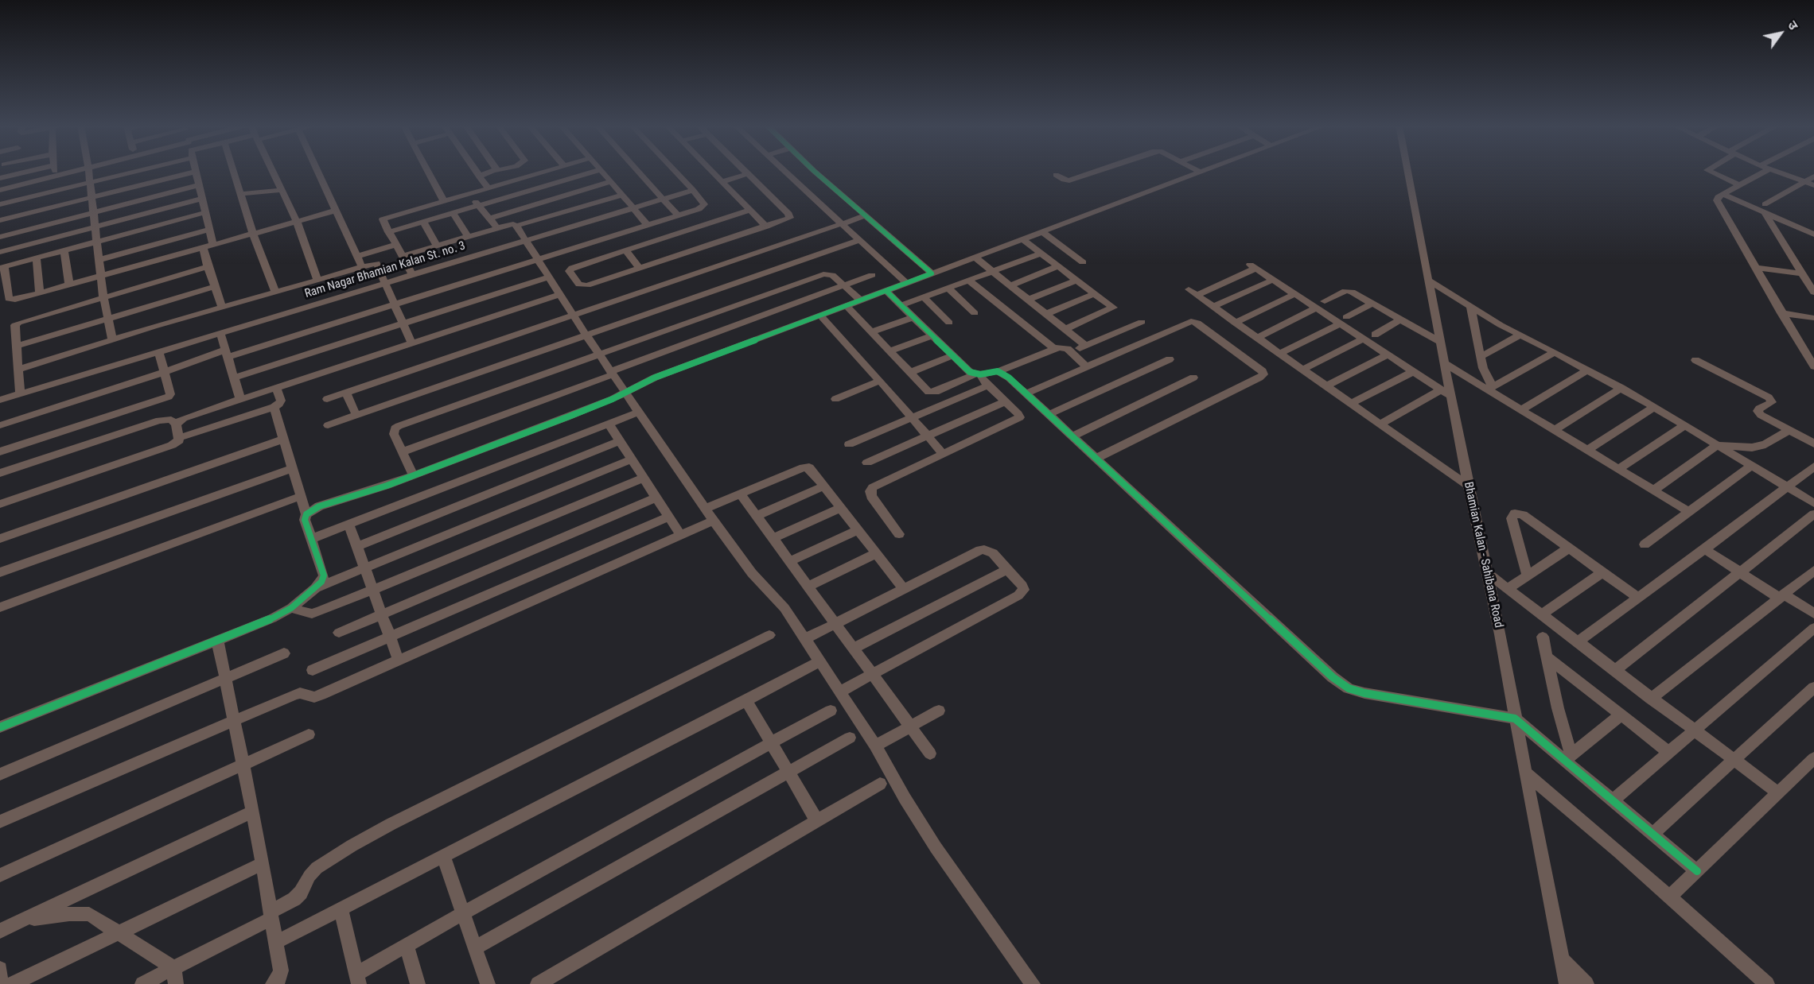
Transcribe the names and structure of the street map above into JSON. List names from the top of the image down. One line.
{"streets":{"street":["Ram Nagar Bhamian Kalan St. no. 3","Bhamian Kalan - Sahibana Road"]},"north":"top right"}
